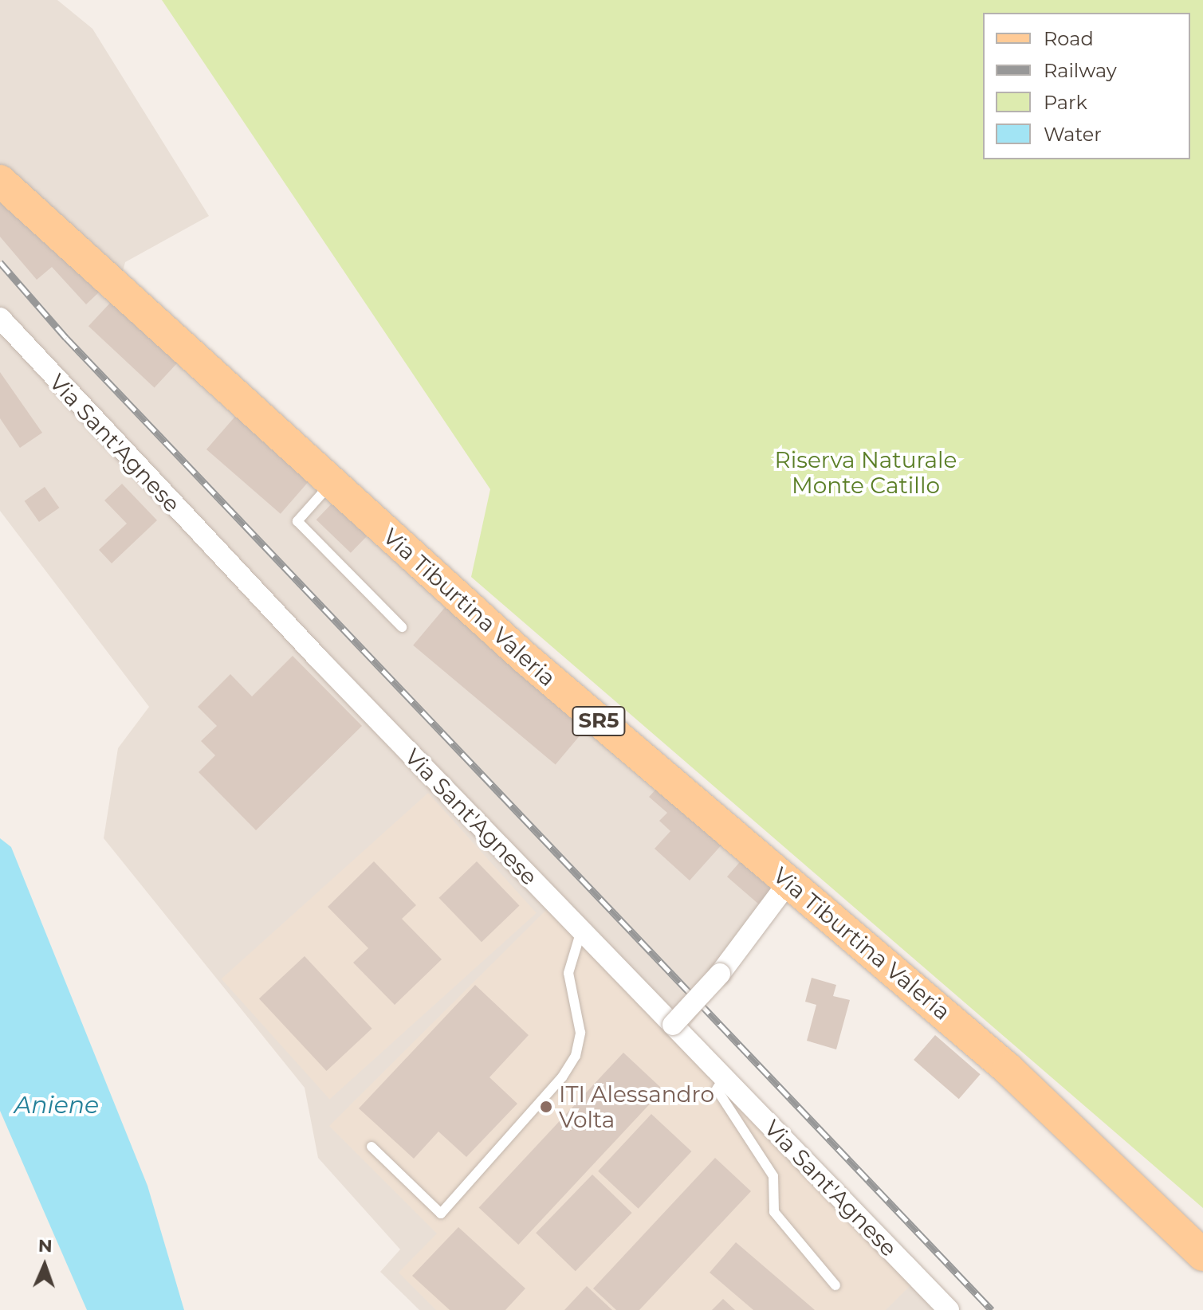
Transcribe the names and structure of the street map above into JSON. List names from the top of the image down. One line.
{"streets":{"main road":["Via Tiburtina Valeria","SR5"],"street":["Via Sant'Agnese"]},"water":["Aniene"],"parks":["Riserva Naturale Monte Catillo"],"places":["ITI Alessandro Volta"],"legend":["Road","Railway","Park","Water"],"north":"top"}
